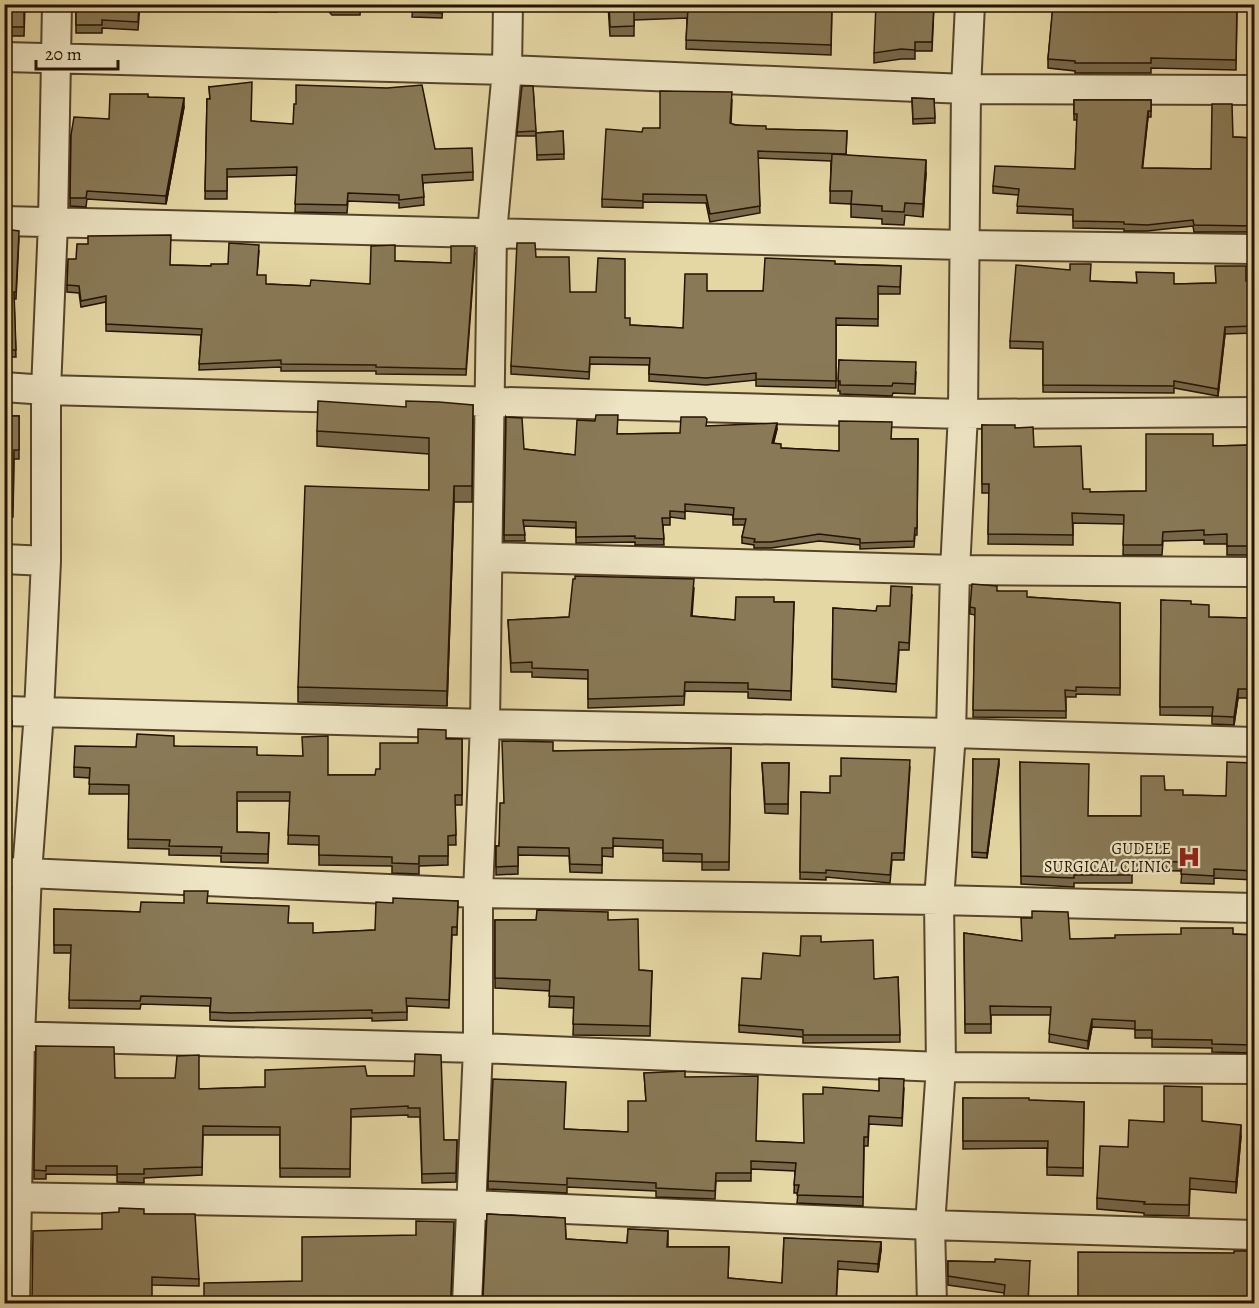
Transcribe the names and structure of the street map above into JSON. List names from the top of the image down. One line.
{"places":{"hospital":["GUDELE SURGICAL CLINIC"]},"scale_bar":"20 m"}
